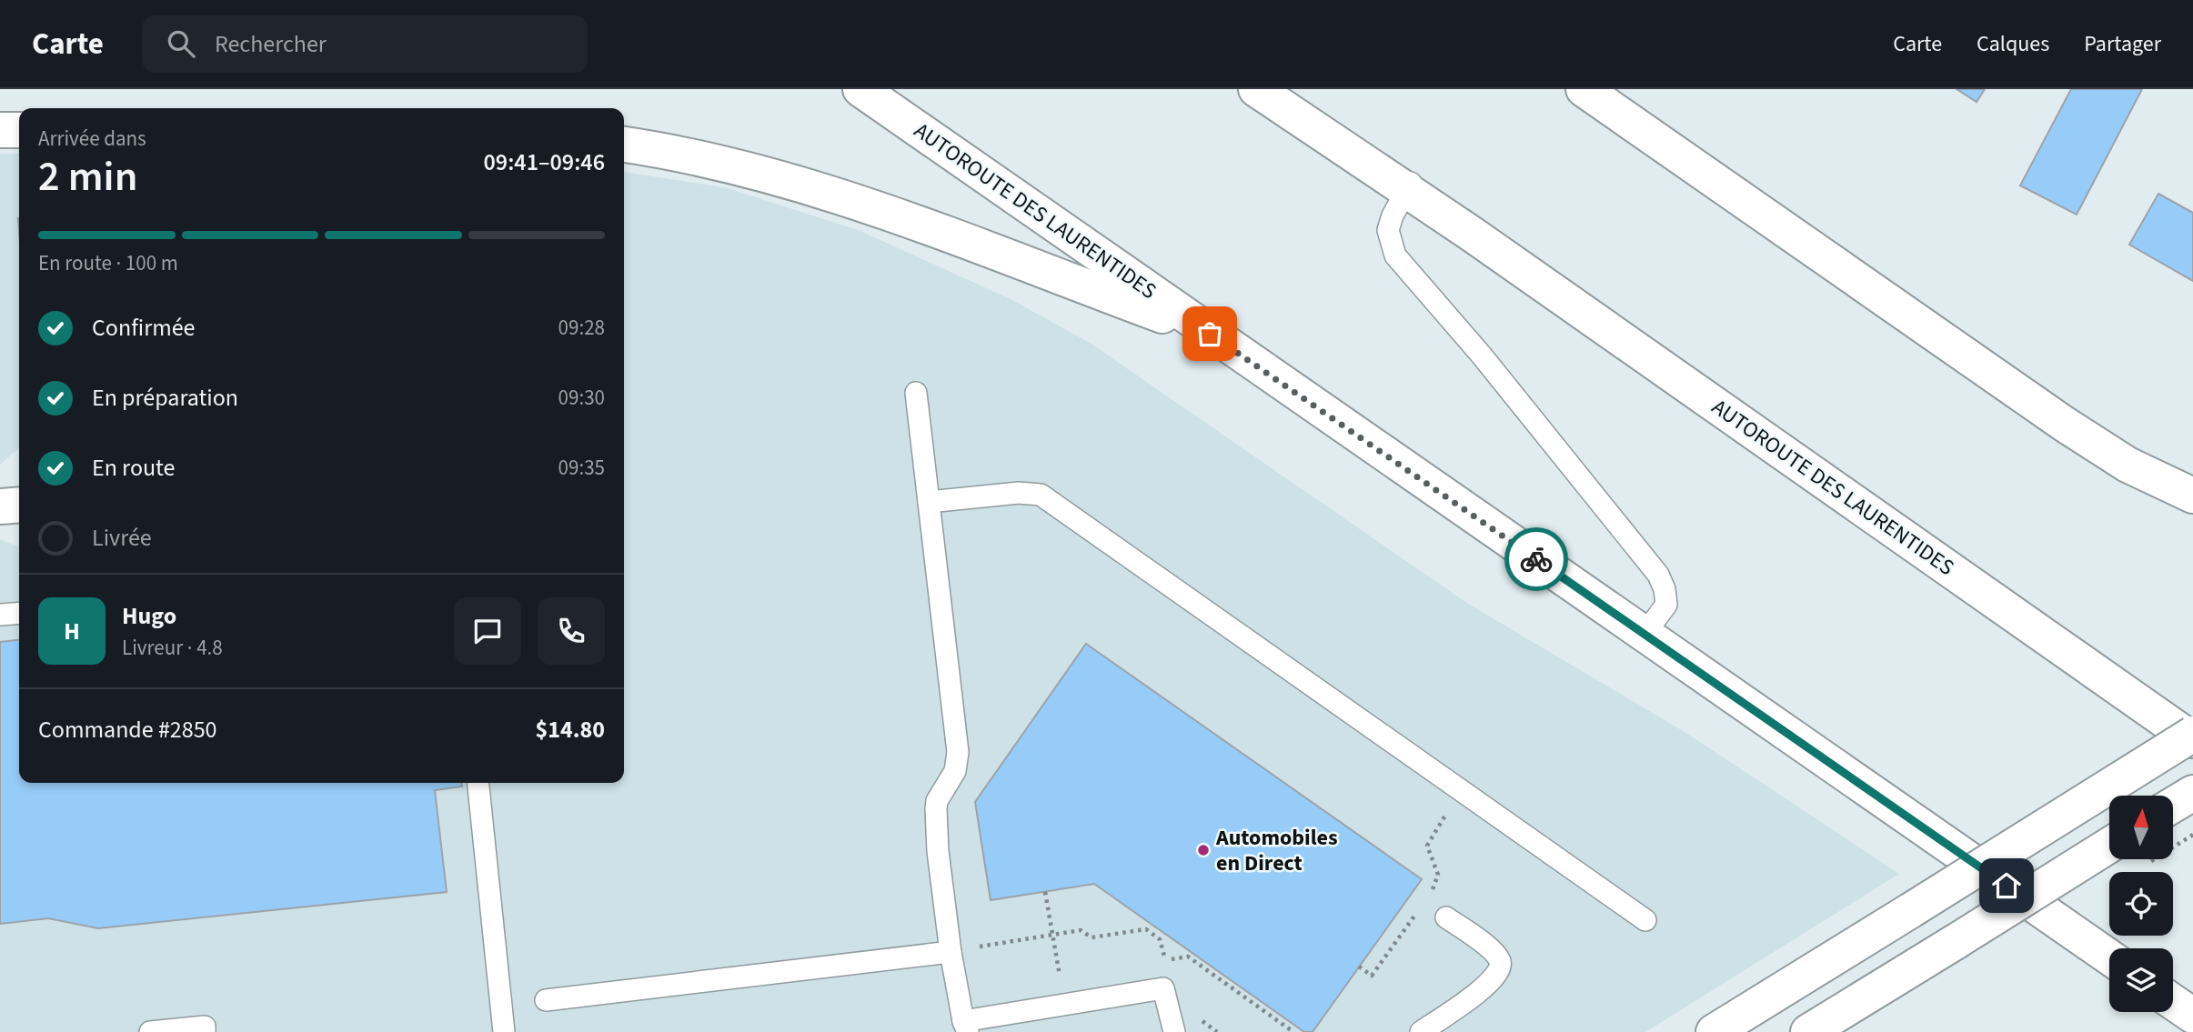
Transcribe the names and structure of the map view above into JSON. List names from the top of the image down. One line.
{"streets":{"main road":["AUTOROUTE DES LAURENTIDES"]},"places":["Automobiles en Direct"],"north":"top","page":{"header":"Carte","search":"Rechercher","nav":["Carte","Calques","Partager"],"heading":["2 min","Arrivée dans","09:41–09:46"],"panel":["Hugo","Livreur · 4.8","Commande #2850","$14.80"],"bar":"En route · 100 m","list":[["Confirmée","09:28"],["En préparation","09:30"],["En route","09:35"],"Livrée"],"round":"H"}}
